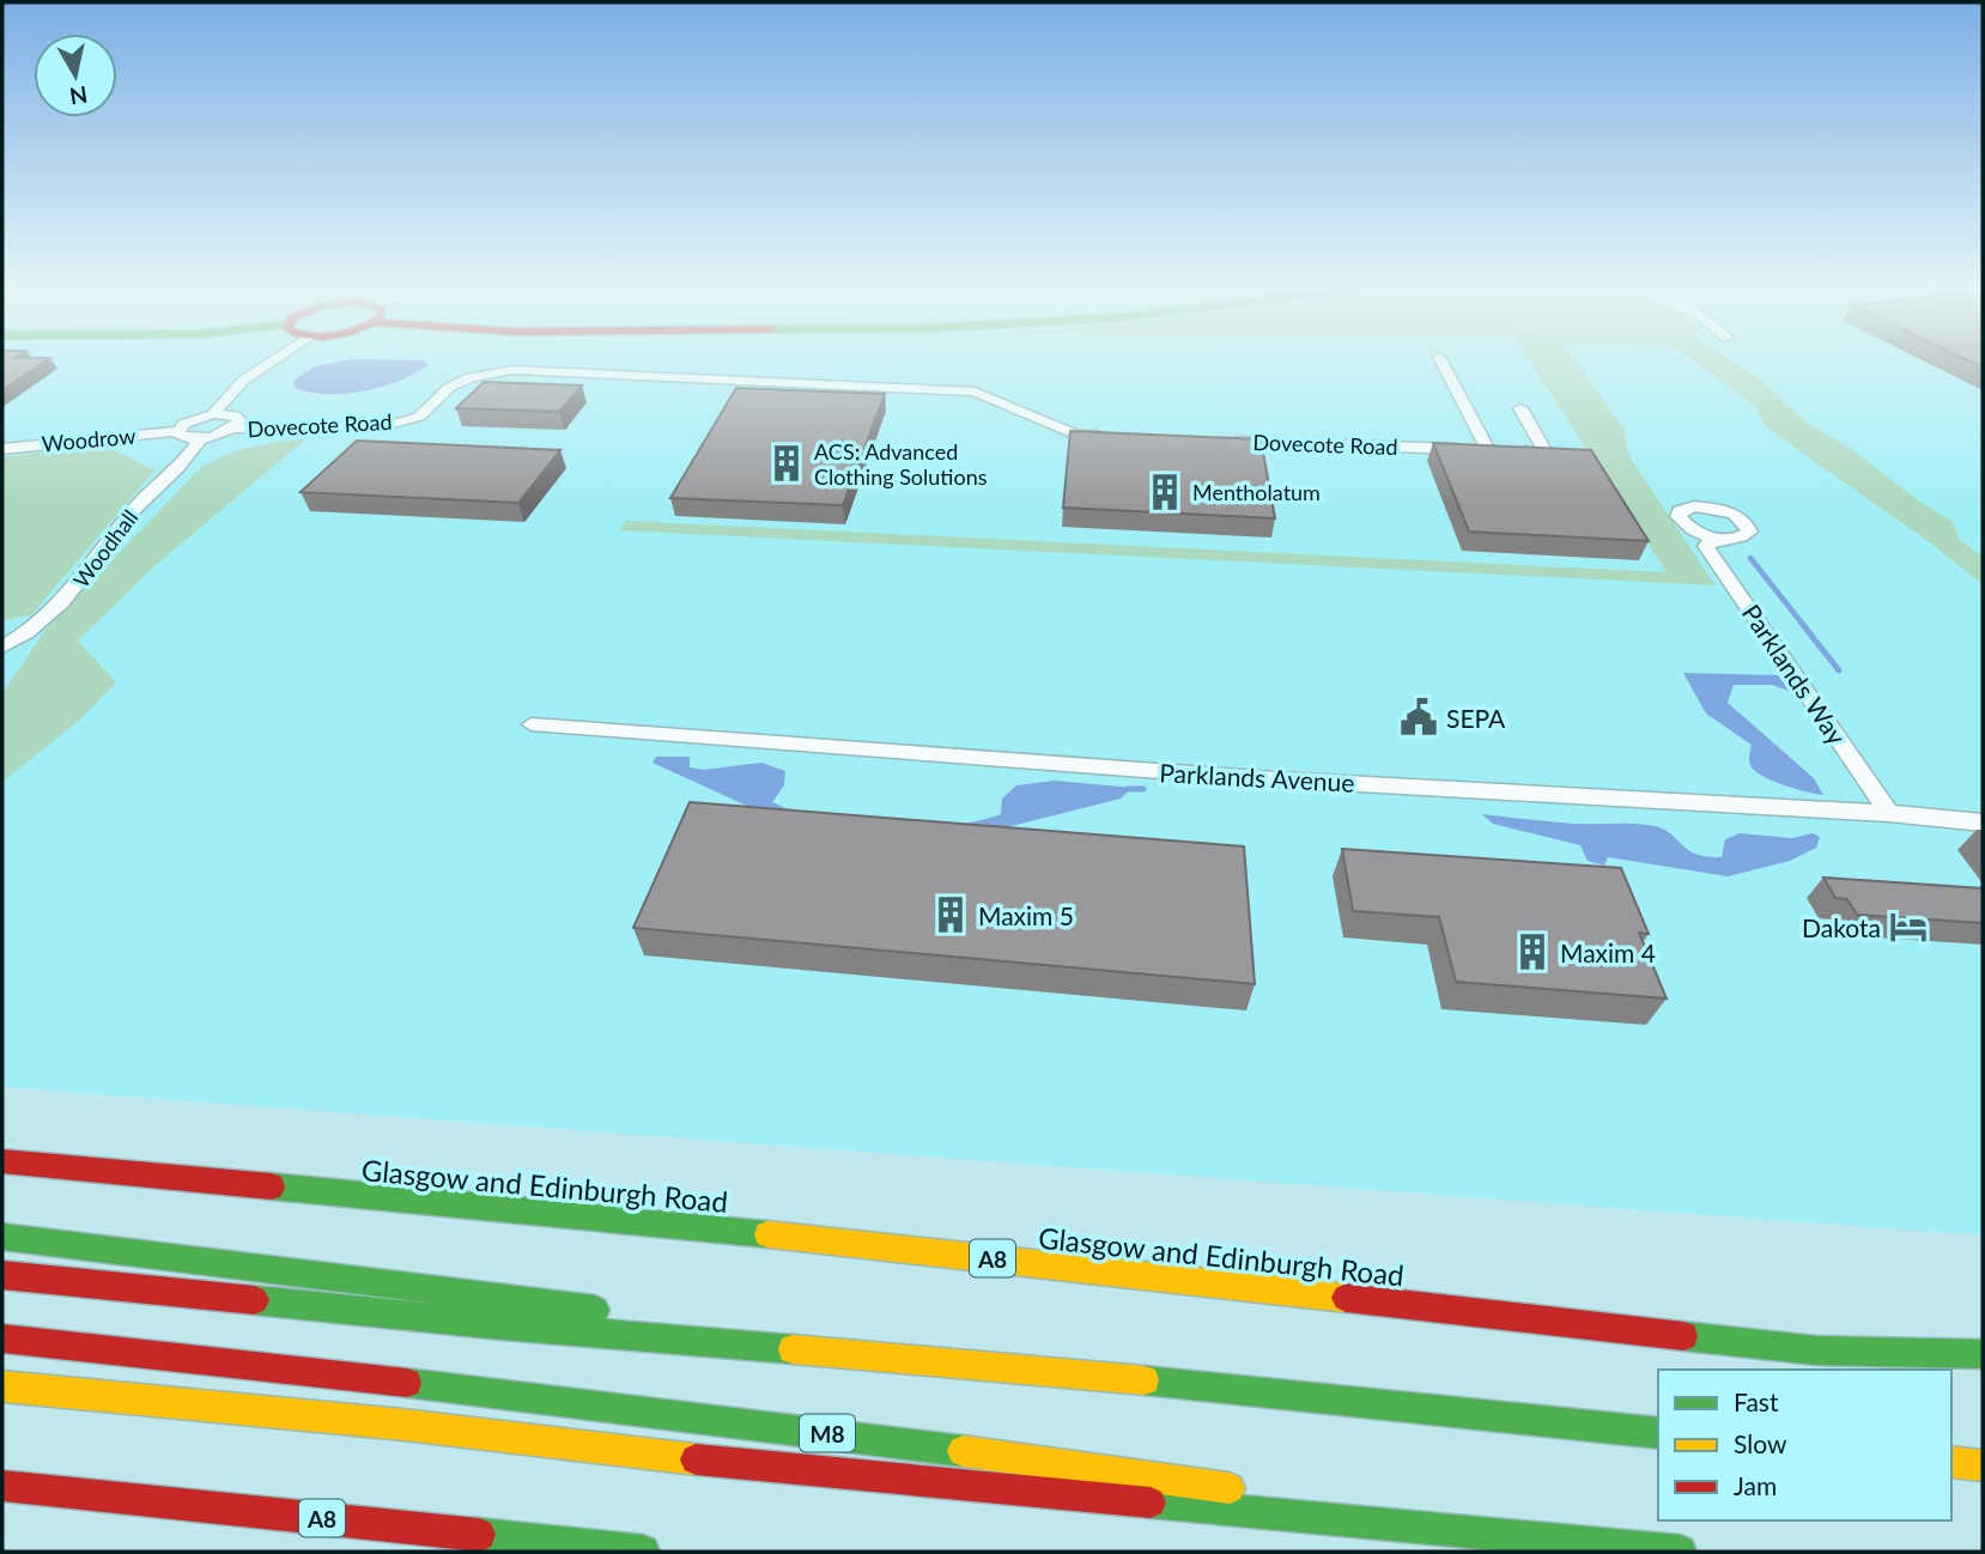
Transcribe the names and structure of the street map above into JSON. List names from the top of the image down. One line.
{"streets":{"main road":["Glasgow and Edinburgh Road","A8","M8"],"street":["Dovecote Road","Woodrow","Woodhall","Parklands Way","Parklands Avenue"]},"crossings":[["Dovecote Road","Woodhall"],["Parklands Way","Parklands Avenue"]],"places":{"building":["ACS: Advanced Clothing Solutions","Mentholatum","Maxim 5","Maxim 4"],"public building":["SEPA"],"hotel":["Dakota"]},"legend":["Fast","Slow","Jam"],"north":"bottom"}
